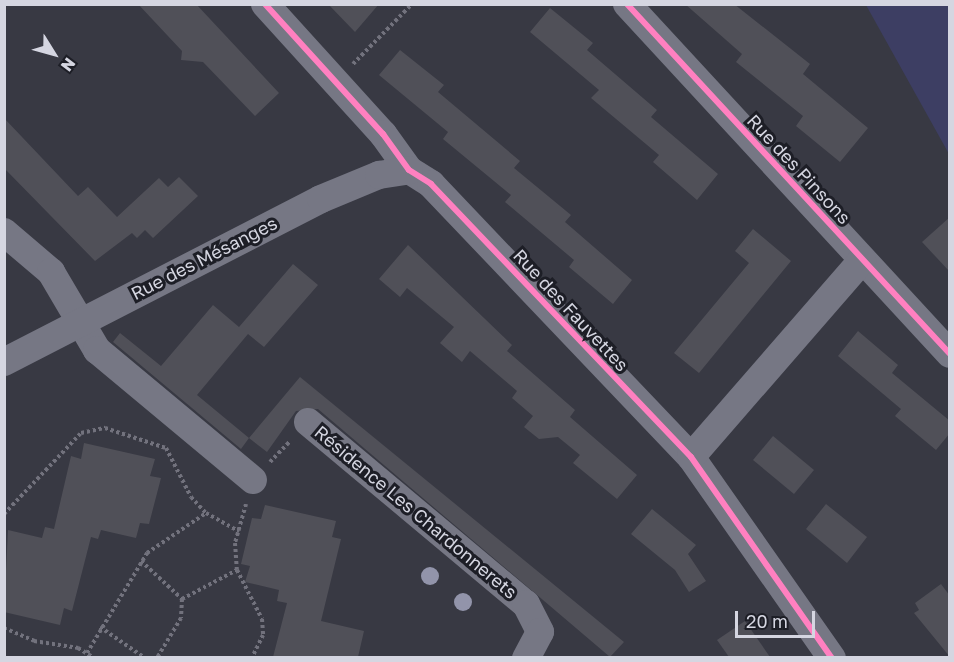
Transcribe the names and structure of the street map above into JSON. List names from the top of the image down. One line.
{"streets":{"street":["Rue des Pinsons","Rue des Mésanges","Rue des Fauvettes","Résidence Les Chardonnerets"]},"crossings":[["Rue des Mésanges","Rue des Fauvettes"]],"scale_bar":"20 m","north":"bottom right"}
